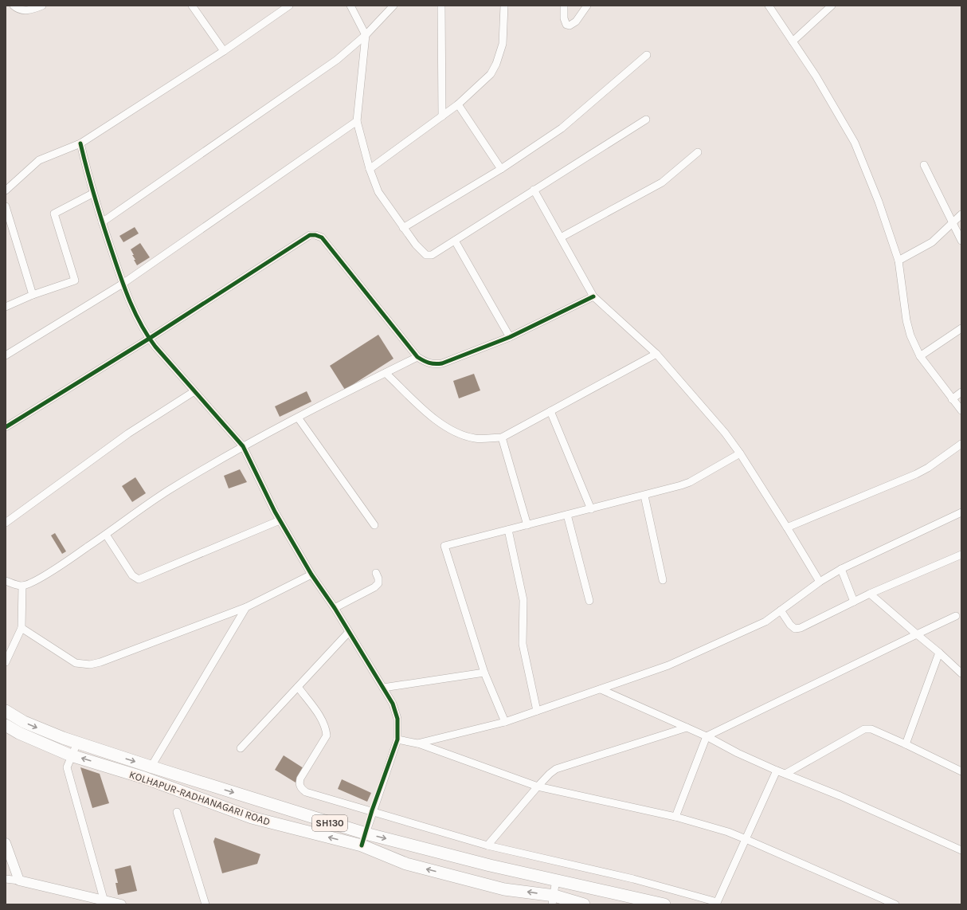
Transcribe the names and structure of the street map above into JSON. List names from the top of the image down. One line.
{"streets":{"main road":["KOLHAPUR-RADHANAGARI ROAD","SH130"]}}
